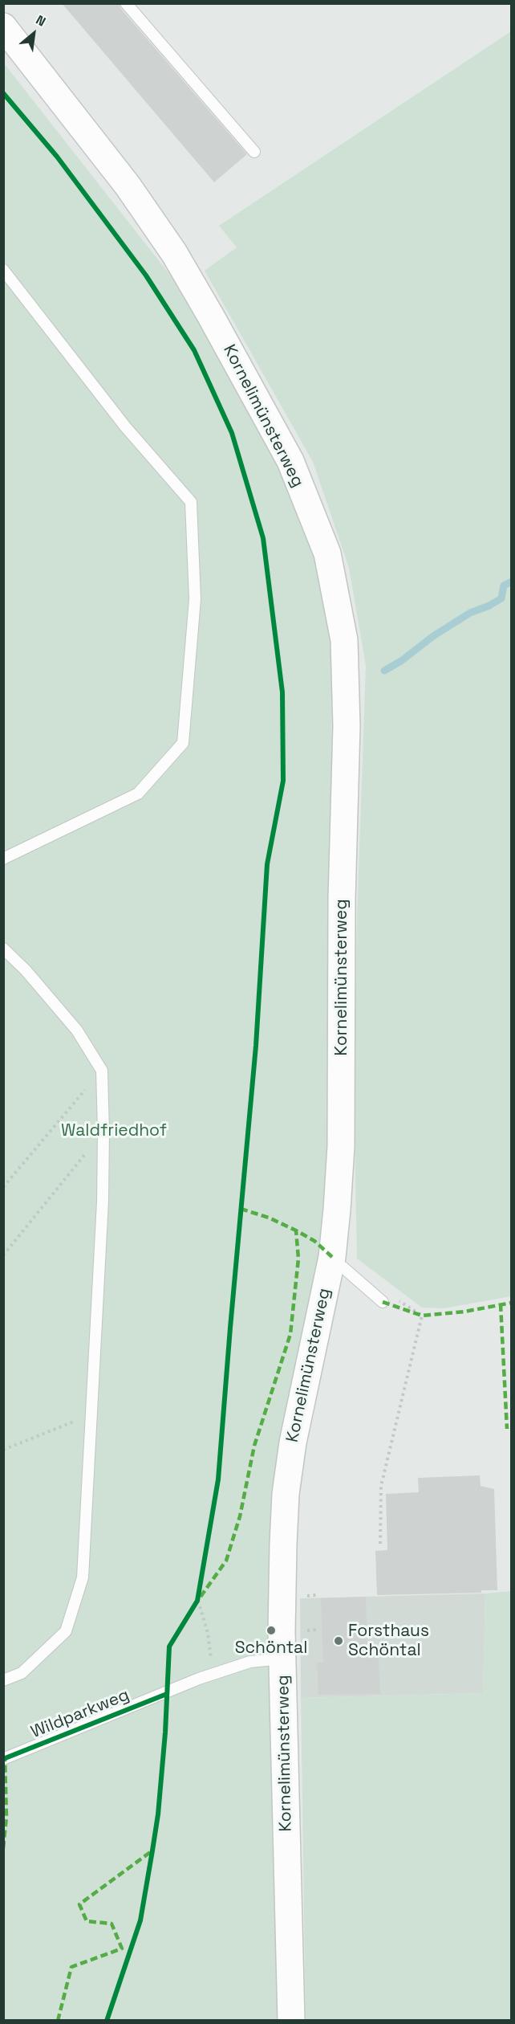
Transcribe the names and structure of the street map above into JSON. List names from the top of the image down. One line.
{"streets":{"street":["Kornelimünsterweg"],"lane":["Wildparkweg"]},"crossings":[["Kornelimünsterweg","Wildparkweg"]],"parks":["Waldfriedhof"],"places":["Schöntal","Forsthaus Schöntal"],"north":"top right"}
